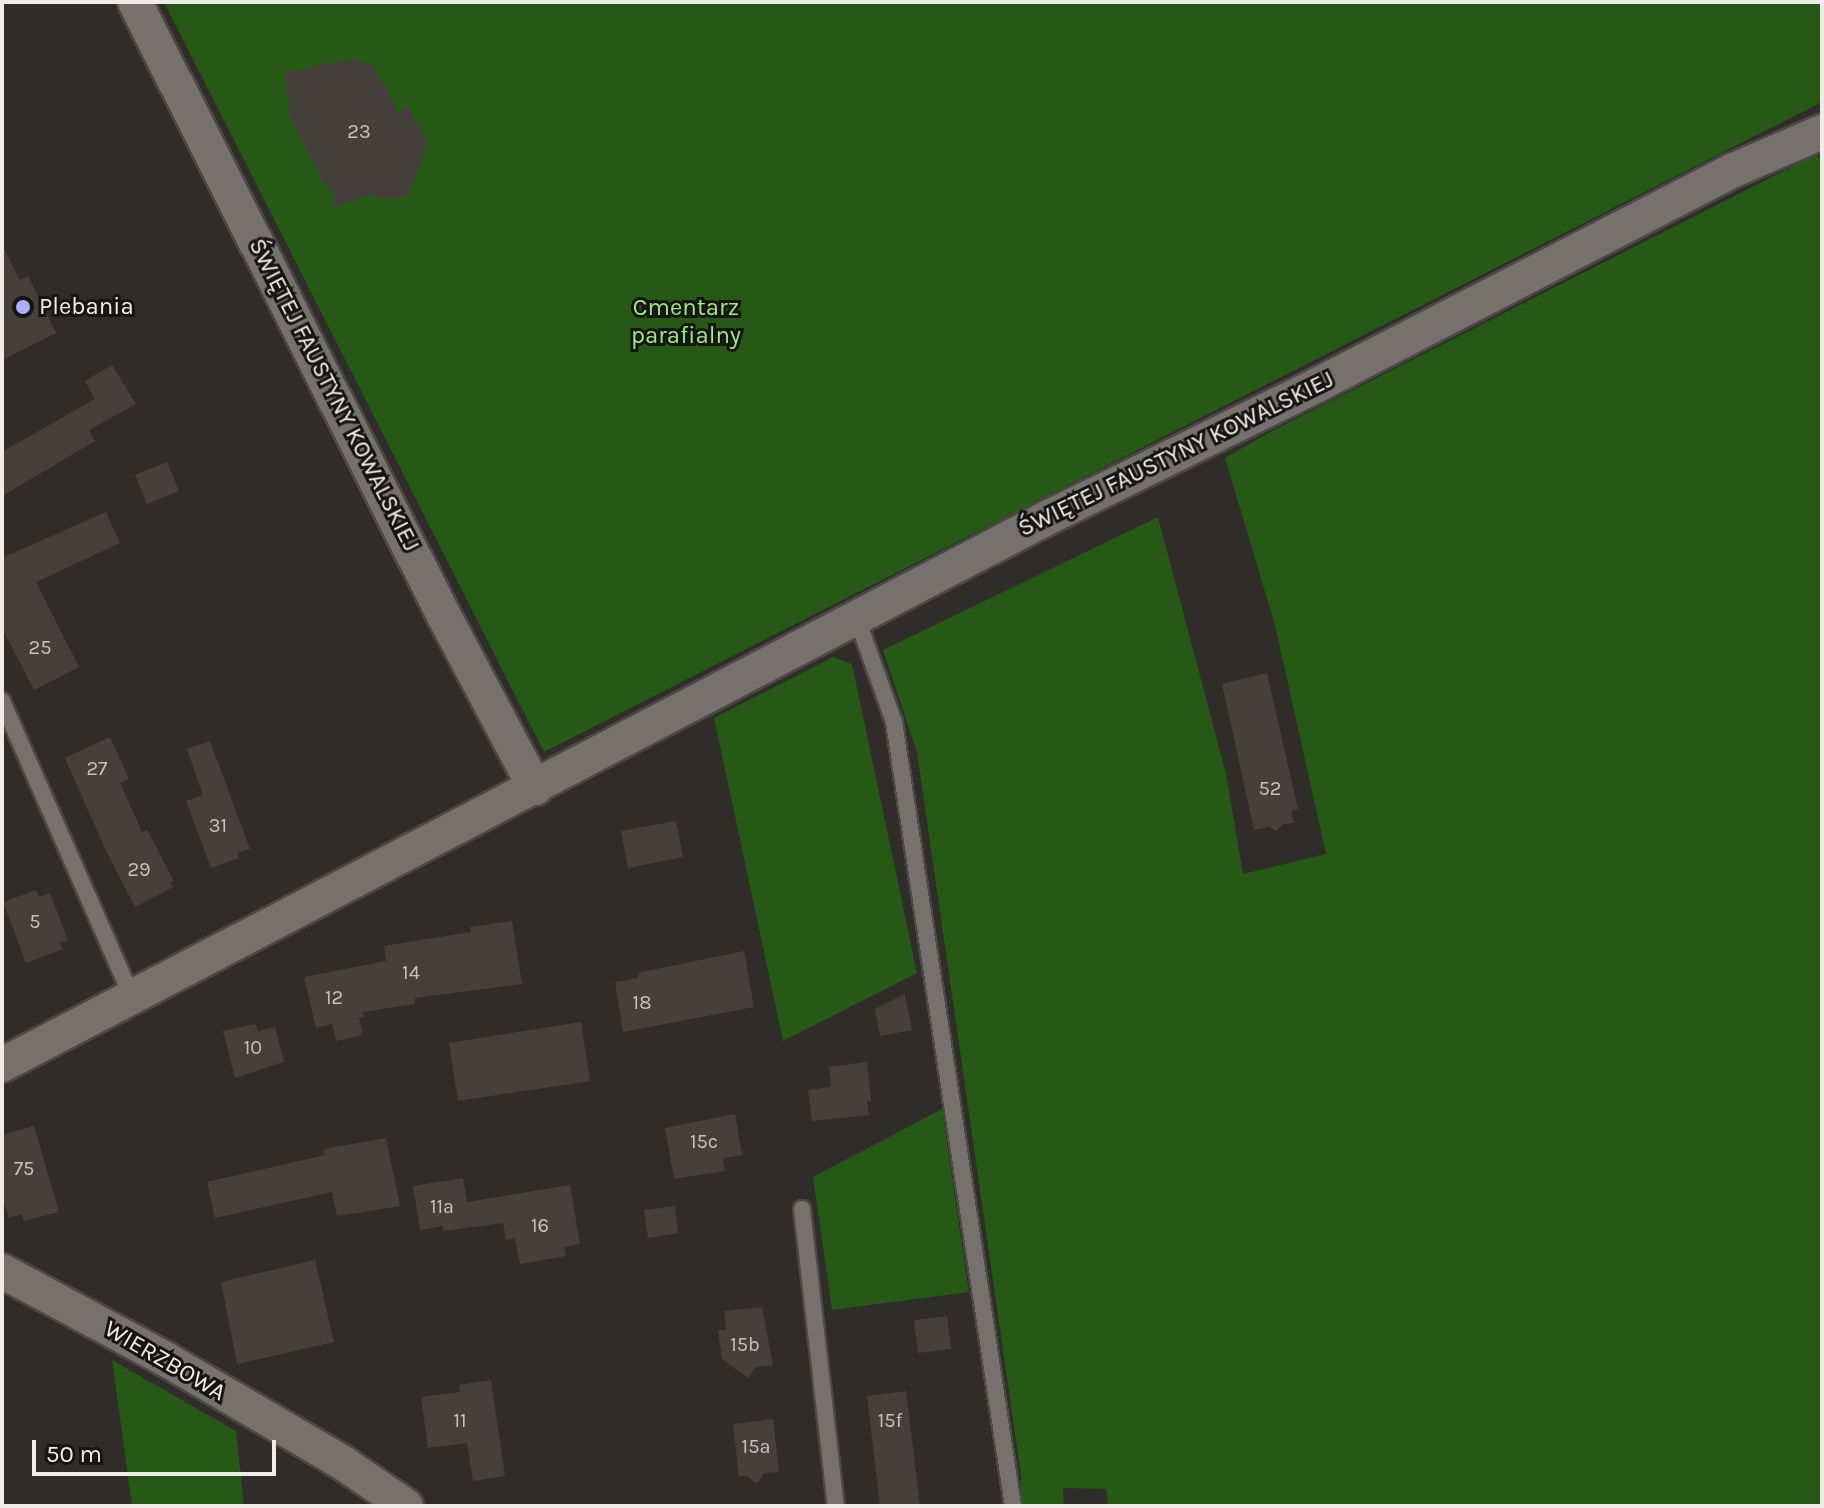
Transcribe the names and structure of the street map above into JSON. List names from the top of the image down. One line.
{"streets":{"street":["ŚWIĘTEJ FAUSTYNY KOWALSKIEJ","WIERZBOWA"]},"parks":["Cmentarz parafialny"],"places":["Plebania"],"house_numbers":["23","25","27","52","31","29","5","14","12","18","10","15c","75","11a","16","15b","11","15f","15a"],"scale_bar":"50 m"}
